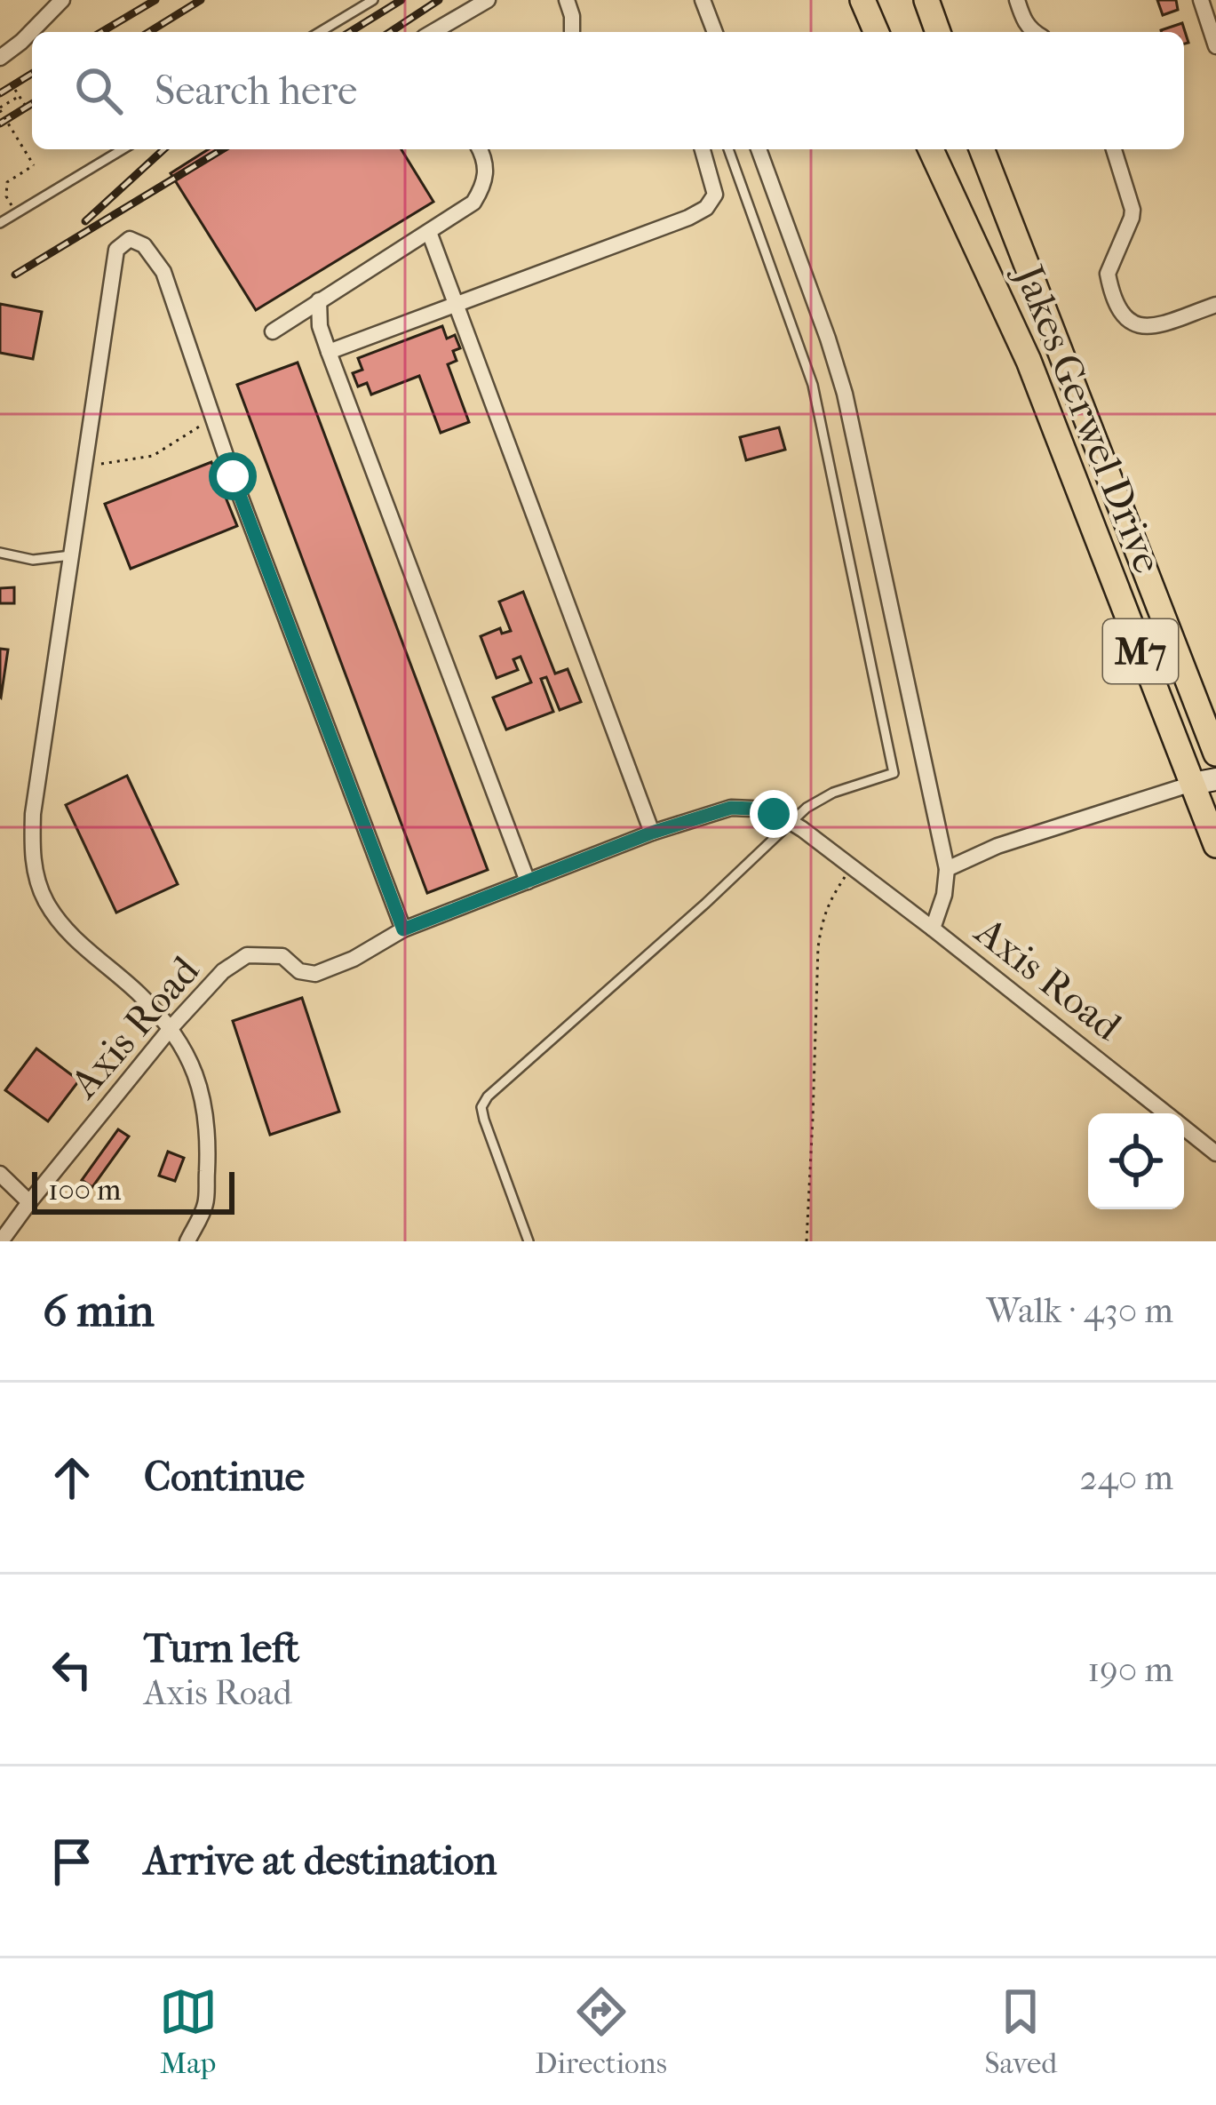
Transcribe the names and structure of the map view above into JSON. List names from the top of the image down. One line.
{"streets":{"highway":["Jakes Gerwel Drive","M7"],"street":["Axis Road"]},"scale_bar":"100 m","page":{"search":"Search here","scale":"100 m","heading":["6 min","Walk · 430 m"],"list":[["Continue","240 m"],["Turn left","Axis Road","190 m"],"Arrive at destination"],"nav":["Map","Directions","Saved"]}}
